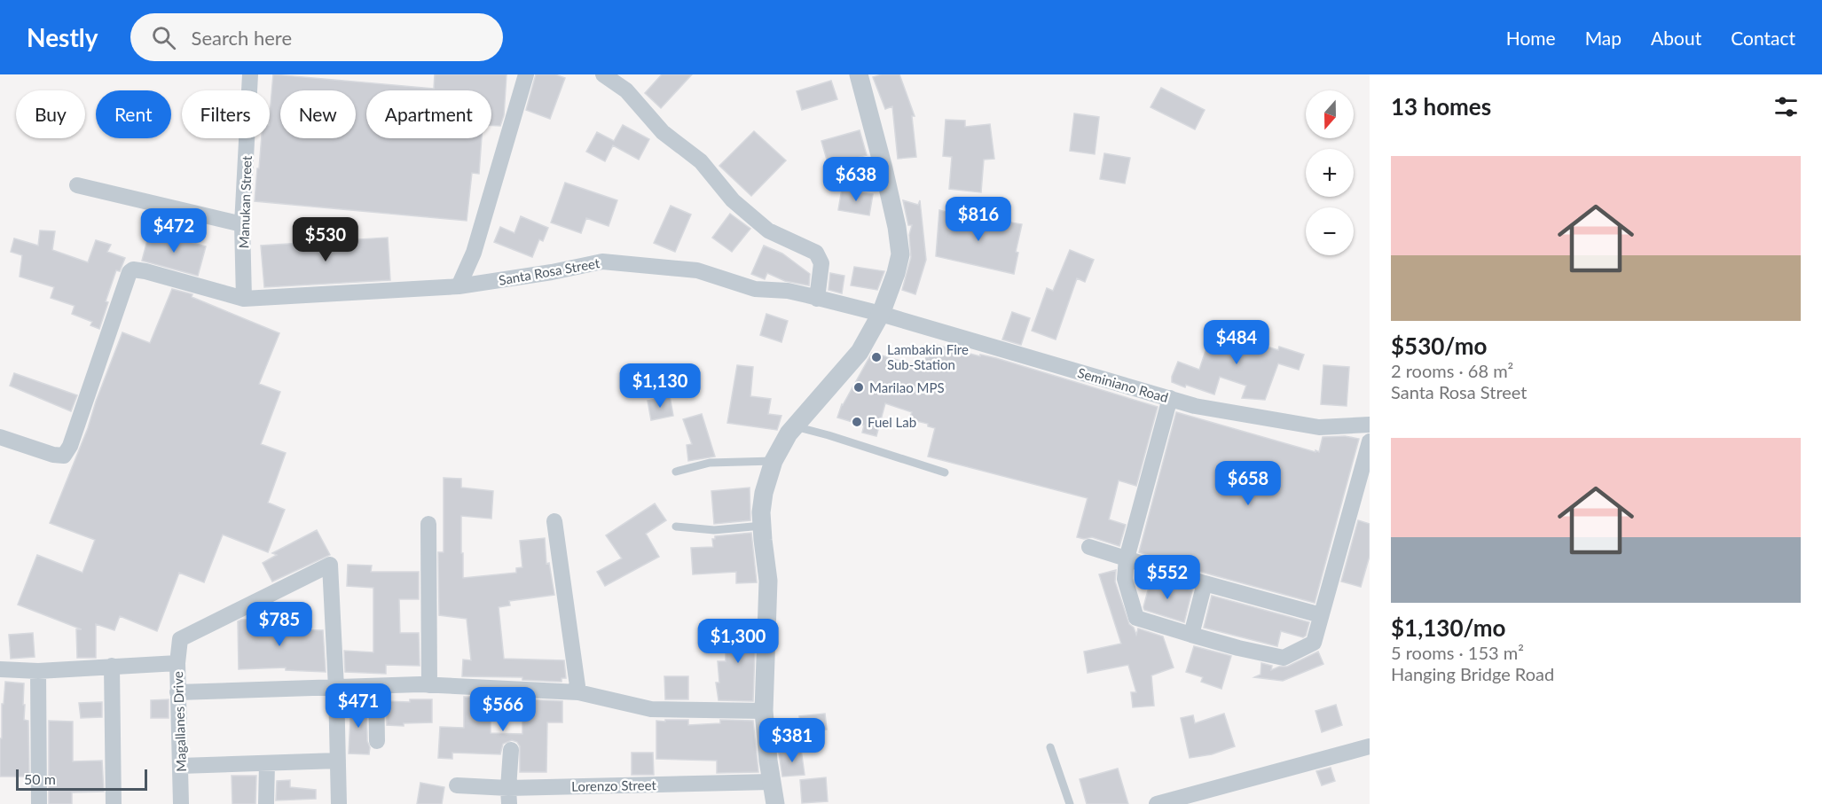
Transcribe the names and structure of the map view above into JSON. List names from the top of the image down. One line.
{"streets":{"street":["Manukan Street","Santa Rosa Street","Seminiano Road","Magallanes Drive","Lorenzo Street"]},"crossings":[["Manukan Street","Santa Rosa Street"],["Santa Rosa Street","Seminiano Road"]],"places":["Lambakin Fire Sub-Station","Marilao MPS","Fuel Lab"],"scale_bar":"50 m","north":"bottom","page":{"header":"Nestly","search":"Search here","nav":["Home","Map","About","Contact"],"heading":"13 homes","map_buttons":["+","−"],"chip":["Buy","Rent","Filters","New","Apartment"],"list":[{"name":"$530/mo","note":"2 rooms · 68 m² · Santa Rosa Street"},{"name":"$1,130/mo","note":"5 rooms · 153 m² · Hanging Bridge Road"}],"price":["$638","$816","$472","$530","$484","$1,130","$658","$552","$785","$1,300","$471","$566","$381"],"scale":"50 m"}}
